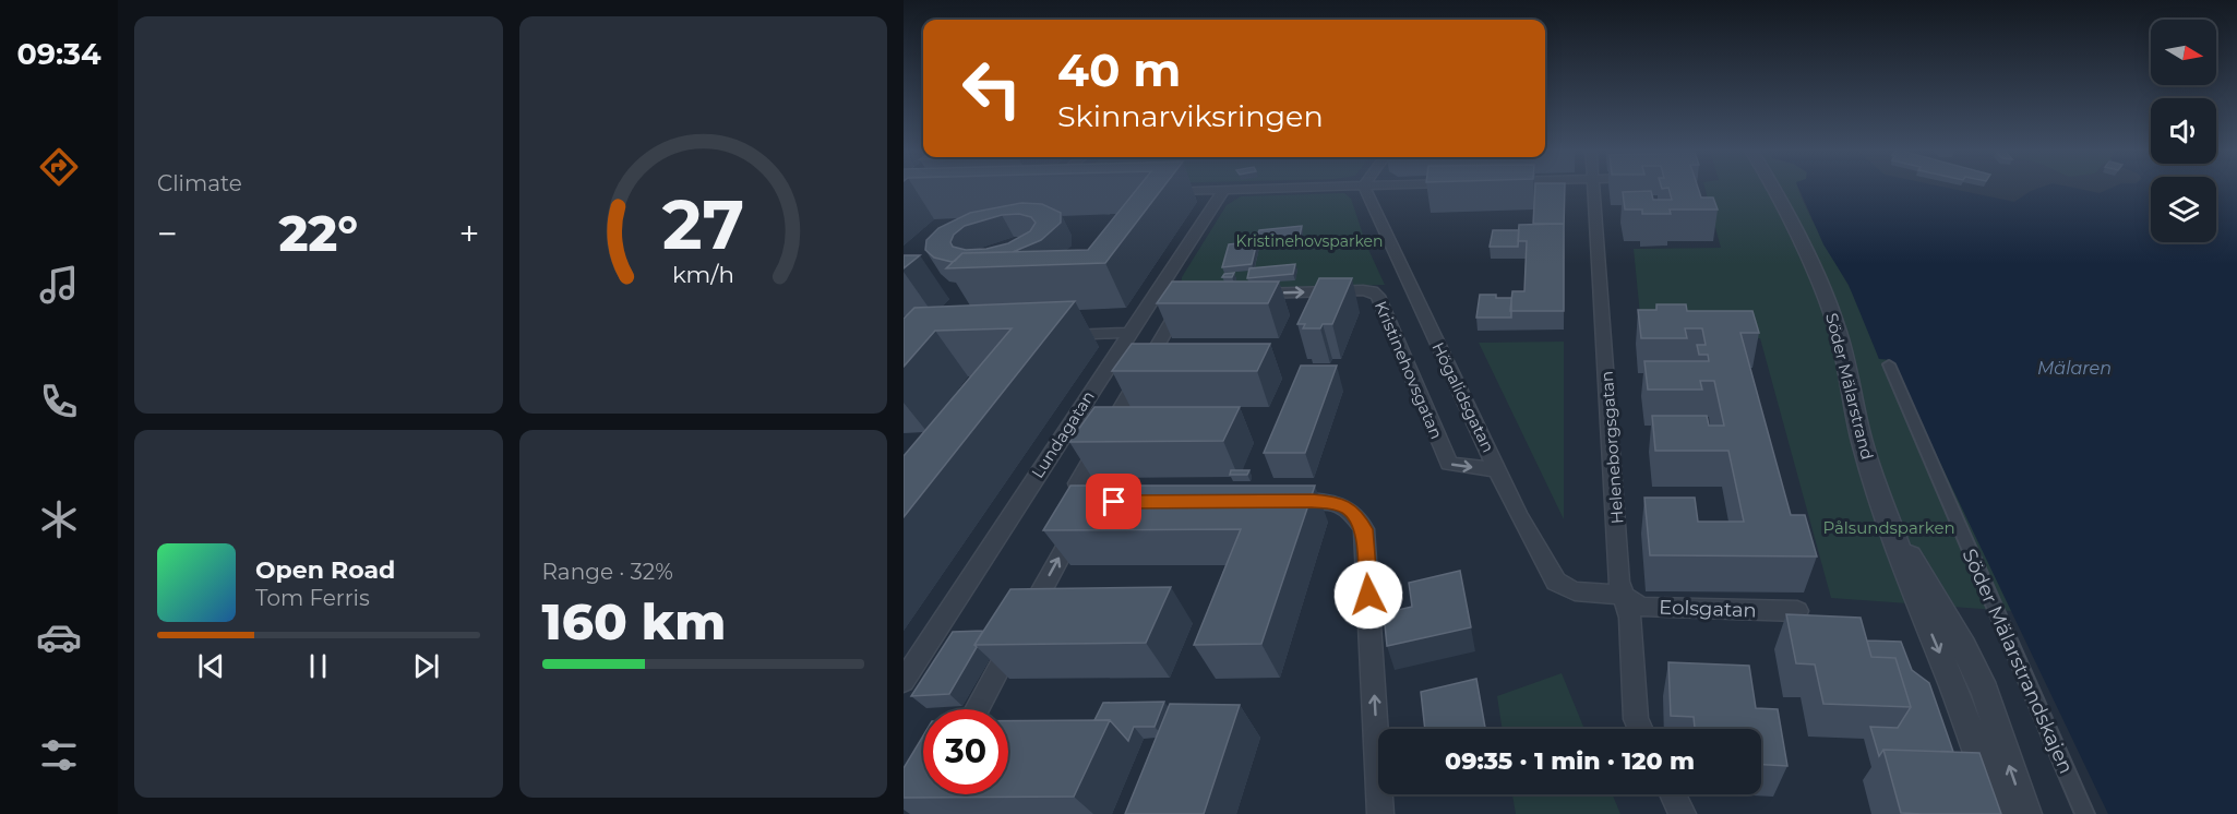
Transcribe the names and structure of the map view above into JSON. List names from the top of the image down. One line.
{"streets":{"street":["Kristinehovsgatan","Söder Mälarstrand","Högalidsgatan","Lundagatan","Heleneborgsgatan","Eolsgatan","Söder Mälarstrandskajen"]},"crossings":[["Kristinehovsgatan","Högalidsgatan"],["Högalidsgatan","Heleneborgsgatan"],["Högalidsgatan","Eolsgatan"],["Heleneborgsgatan","Eolsgatan"]],"one_way":["Kristinehovsgatan"],"water":["Mälaren"],"parks":["Kristinehovsparken","Pålsundsparken"],"north":"right","page":{"tabs":"09:34","tile":["Climate",["Range · 32%","160 km"]],"turn":["40 m","Skinnarviksringen"],"heat":["−","22°","+"],"song":["Open Road","Tom Ferris"],"limit":"30","trip":"09:35 · 1 min · 120 m","gauge":["27","km/h"]}}
